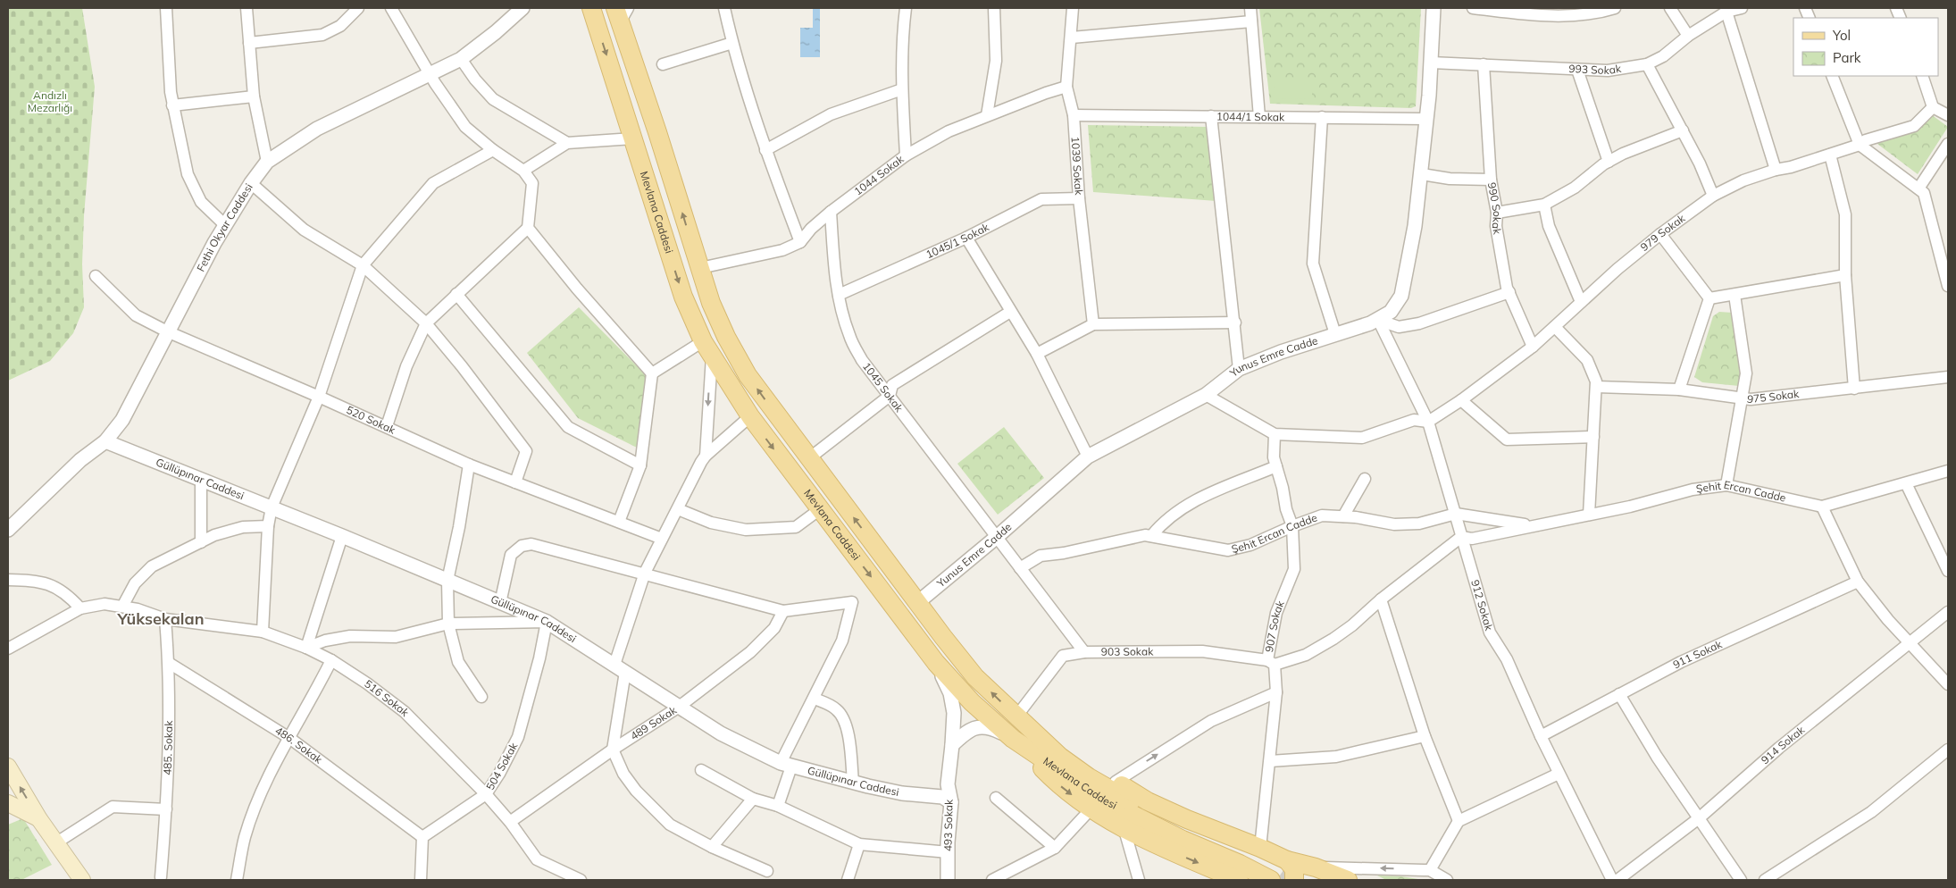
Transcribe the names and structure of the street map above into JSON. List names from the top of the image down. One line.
{"streets":{"main road":["Mevlana Caddesi"],"street":["993 Sokak","1044/1 Sokak","1039 Sokak","1044 Sokak","990 Sokak","Fethi Okyar Caddesi","979 Sokak","1045/1 Sokak","Yunus Emre Cadde","1045 Sokak","975 Sokak","520 Sokak","Güllüpınar Caddesi","Şehit Ercan Cadde","912 Sokak","907 Sokak","903 Sokak","911 Sokak","516 Sokak","489 Sokak","486. Sokak","914 Sokak","485. Sokak","504 Sokak","493 Sokak"]},"crossings":[["993 Sokak","990 Sokak"],["993 Sokak","Yunus Emre Cadde"],["1044/1 Sokak","1039 Sokak"],["1044/1 Sokak","Yunus Emre Cadde"],["1039 Sokak","1044 Sokak"],["1039 Sokak","1045/1 Sokak"],["1044 Sokak","Mevlana Caddesi"],["1044 Sokak","1045 Sokak"],["990 Sokak","979 Sokak"],["Mevlana Caddesi","Yunus Emre Cadde"],["Mevlana Caddesi","903 Sokak"],["Mevlana Caddesi","493 Sokak"],["Fethi Okyar Caddesi","520 Sokak"],["Fethi Okyar Caddesi","Güllüpınar Caddesi"],["979 Sokak","912 Sokak"],["1045/1 Sokak","1045 Sokak"],["Yunus Emre Cadde","1045 Sokak"],["Yunus Emre Cadde","912 Sokak"],["1045 Sokak","Şehit Ercan Cadde"],["1045 Sokak","903 Sokak"],["Güllüpınar Caddesi","489 Sokak"],["Güllüpınar Caddesi","504 Sokak"],["Güllüpınar Caddesi","493 Sokak"],["Şehit Ercan Cadde","912 Sokak"],["Şehit Ercan Cadde","907 Sokak"],["Şehit Ercan Cadde","903 Sokak"],["912 Sokak","903 Sokak"],["912 Sokak","911 Sokak"],["907 Sokak","903 Sokak"],["516 Sokak","489 Sokak"],["516 Sokak","485. Sokak"],["516 Sokak","504 Sokak"],["486. Sokak","485. Sokak"],["486. Sokak","504 Sokak"]],"districts":["Yüksekalan"],"parks":["Andızlı Mezarlığı"],"legend":["Yol","Park"]}
